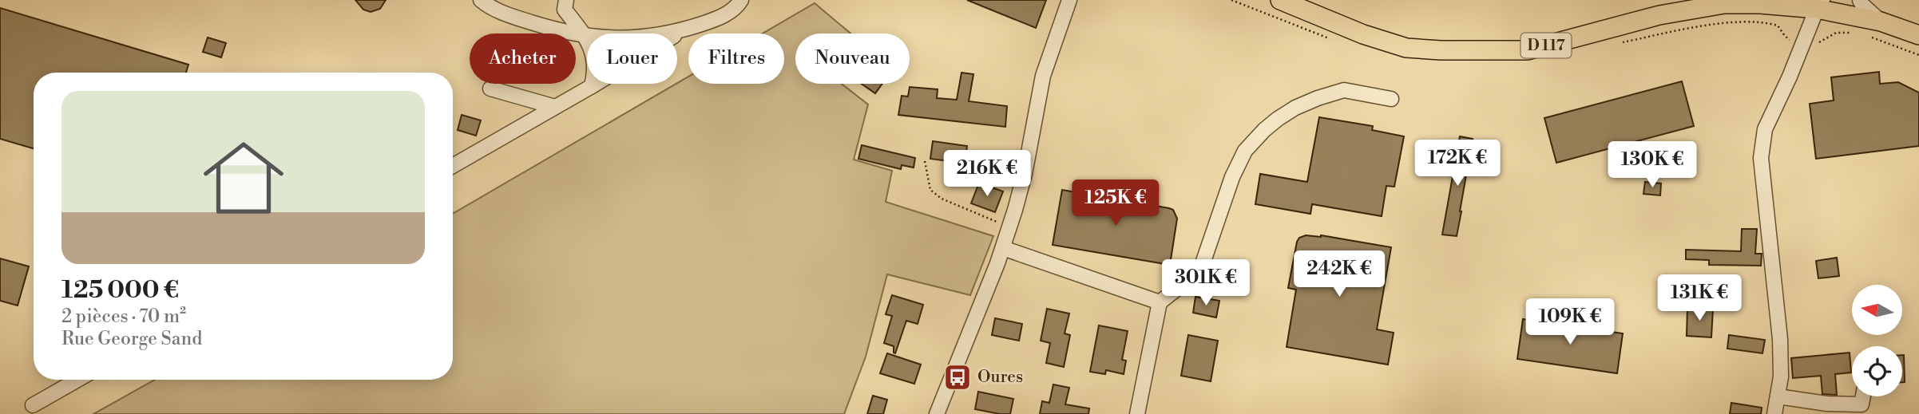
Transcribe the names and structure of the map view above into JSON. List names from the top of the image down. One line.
{"streets":{"main road":["D 117"]},"places":{"bus stop":["Oures"]},"north":"left","page":{"chip":["Acheter","Louer","Filtres","Nouveau"],"list":[{"name":"125 000 €","note":"2 pièces · 70 m² · Rue George Sand"}],"price":["172K €","130K €","216K €","125K €","242K €","301K €","131K €","109K €"]}}
